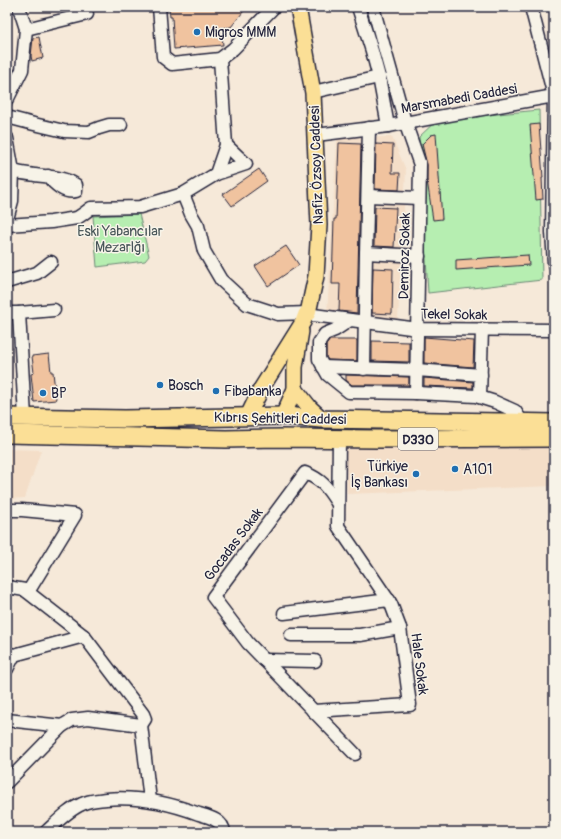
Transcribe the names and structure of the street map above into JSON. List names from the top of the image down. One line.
{"streets":{"highway":["Kıbrıs Şehitleri Caddesi","D330"],"main road":["Nafiz Özsoy Caddesi"],"street":["Marsmabedi Caddesi","Demiroz Sokak","Tekel Sokak","Gocadas Sokak","Hale Sokak"]},"crossings":[["Marsmabedi Caddesi","Nafiz Özsoy Caddesi"],["Marsmabedi Caddesi","Demiroz Sokak"],["Nafiz Özsoy Caddesi","Tekel Sokak"],["Nafiz Özsoy Caddesi","Kıbrıs Şehitleri Caddesi"],["Demiroz Sokak","Tekel Sokak"],["Kıbrıs Şehitleri Caddesi","Hale Sokak"],["Gocadas Sokak","Hale Sokak"]],"parks":["Eski Yabancılar Mezarlğı"],"places":["Migros MMM","Bosch","Fibabanka","BP","A101","Türkiye İş Bankası"]}
